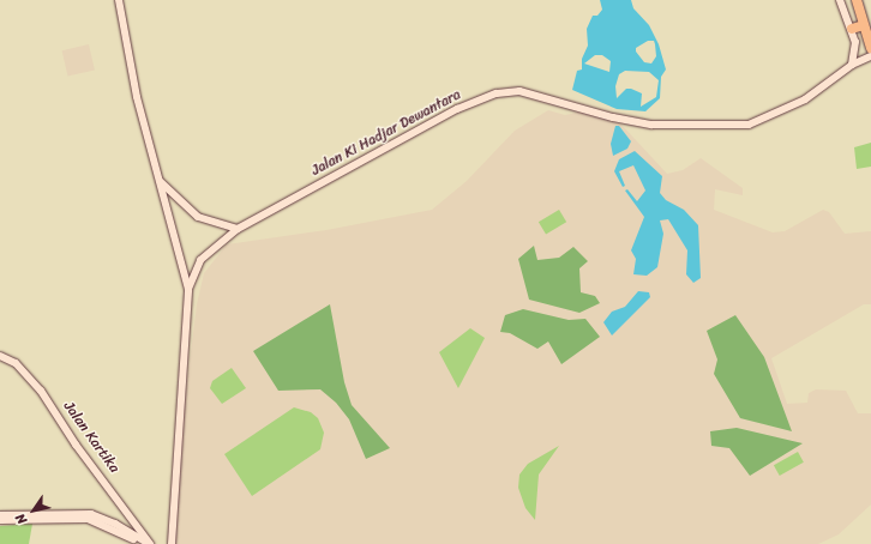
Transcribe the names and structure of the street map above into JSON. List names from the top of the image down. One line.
{"streets":{"main road":["Jalan Ki Hadjar Dewantara","Jalan Kartika"]},"north":"bottom left"}
